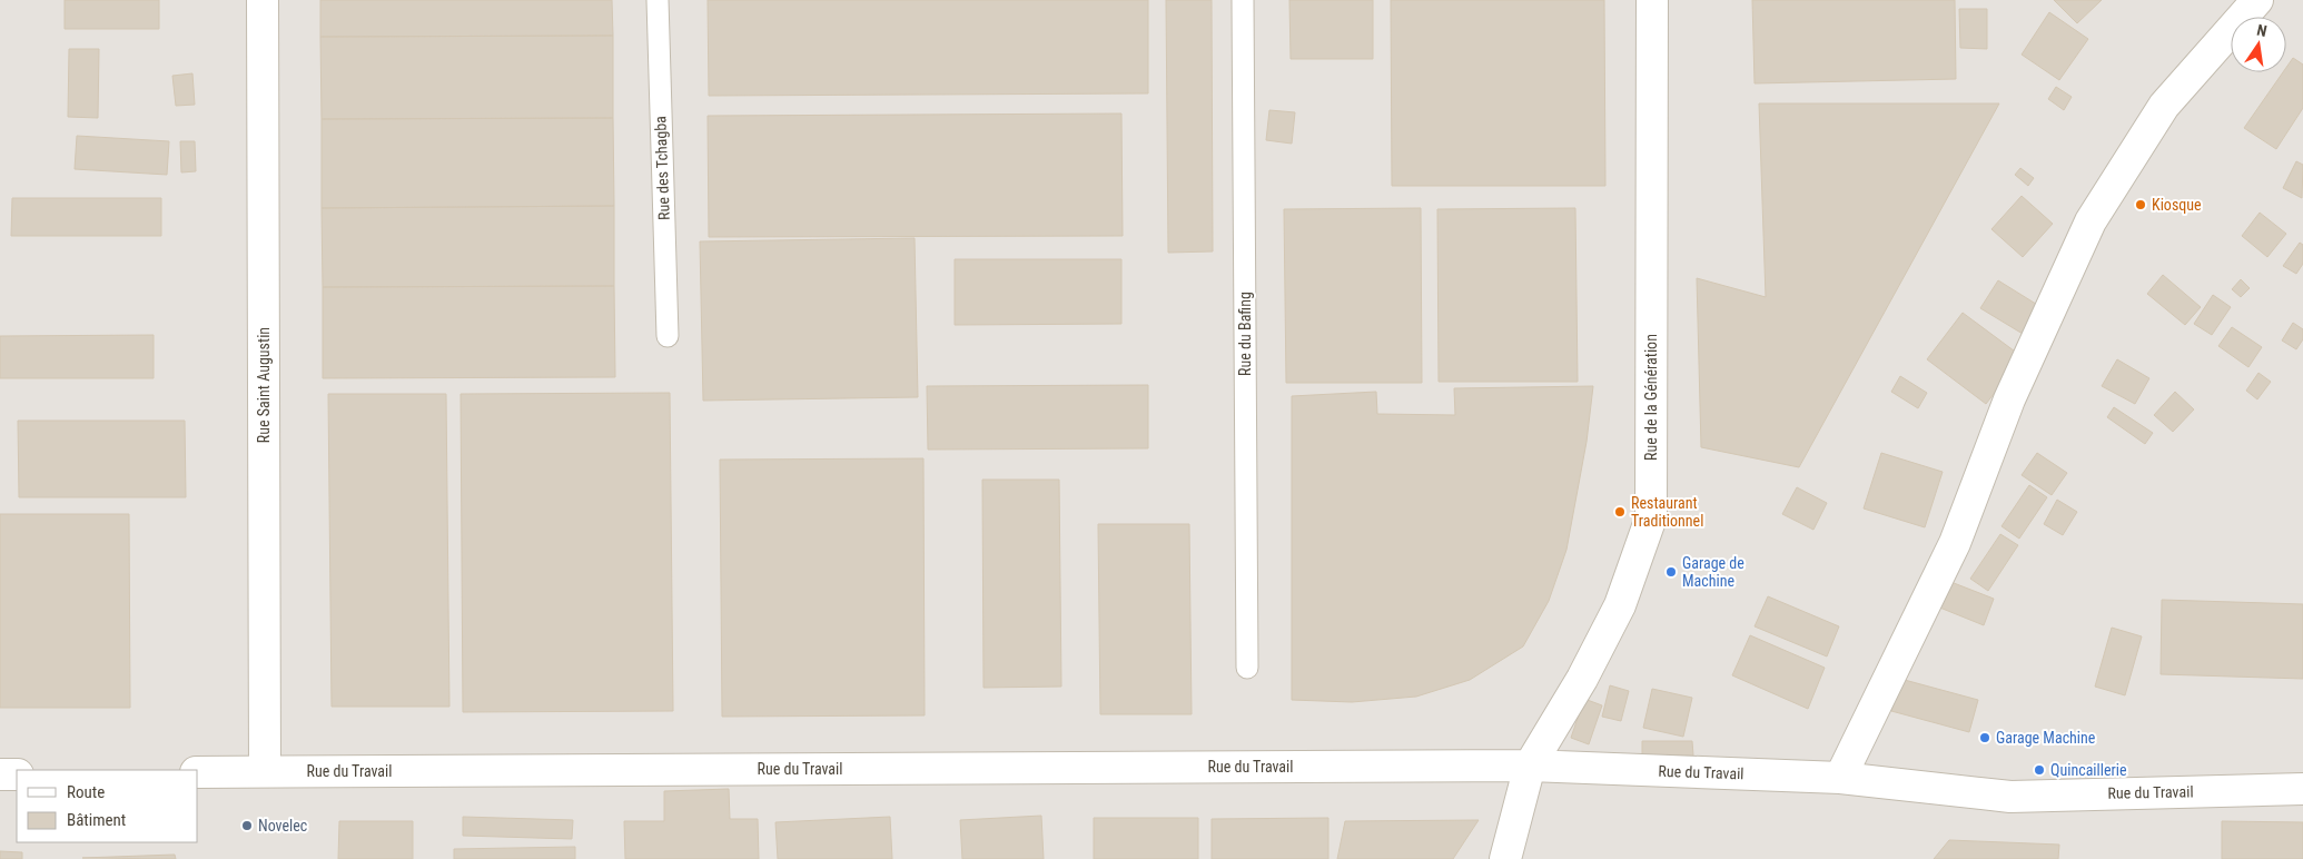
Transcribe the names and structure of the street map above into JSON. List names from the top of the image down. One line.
{"streets":{"street":["Rue Saint Augustin","Rue de la Génération","Rue du Travail"],"lane":["Rue des Tchagba","Rue du Bafing"]},"crossings":[["Rue Saint Augustin","Rue du Travail"],["Rue de la Génération","Rue du Travail"]],"places":["Kiosque","Restaurant Traditionnel","Garage de Machine","Garage Machine","Quincaillerie","Novelec"],"legend":["Route","Bâtiment"],"north":"top"}
